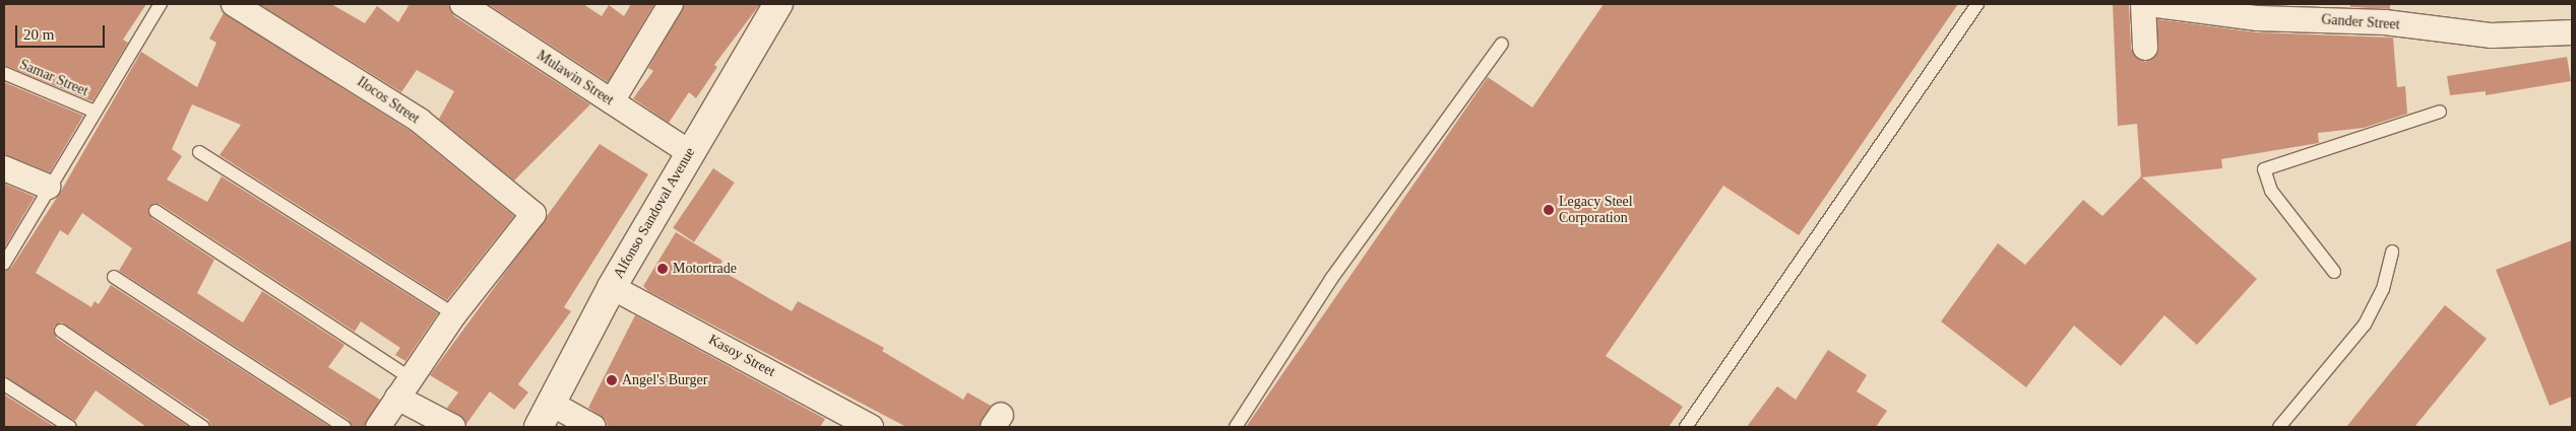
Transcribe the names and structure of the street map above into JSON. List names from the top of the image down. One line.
{"streets":{"main road":["Alfonso Sandoval Avenue"],"street":["Gander Street","Mulawin Street","Ilocos Street","Kasoy Street"],"lane":["Samar Street"]},"crossings":[["Mulawin Street","Alfonso Sandoval Avenue"],["Alfonso Sandoval Avenue","Kasoy Street"]],"places":["Legacy Steel Corporation","Motortrade","Angel's Burger"],"scale_bar":"20 m"}
